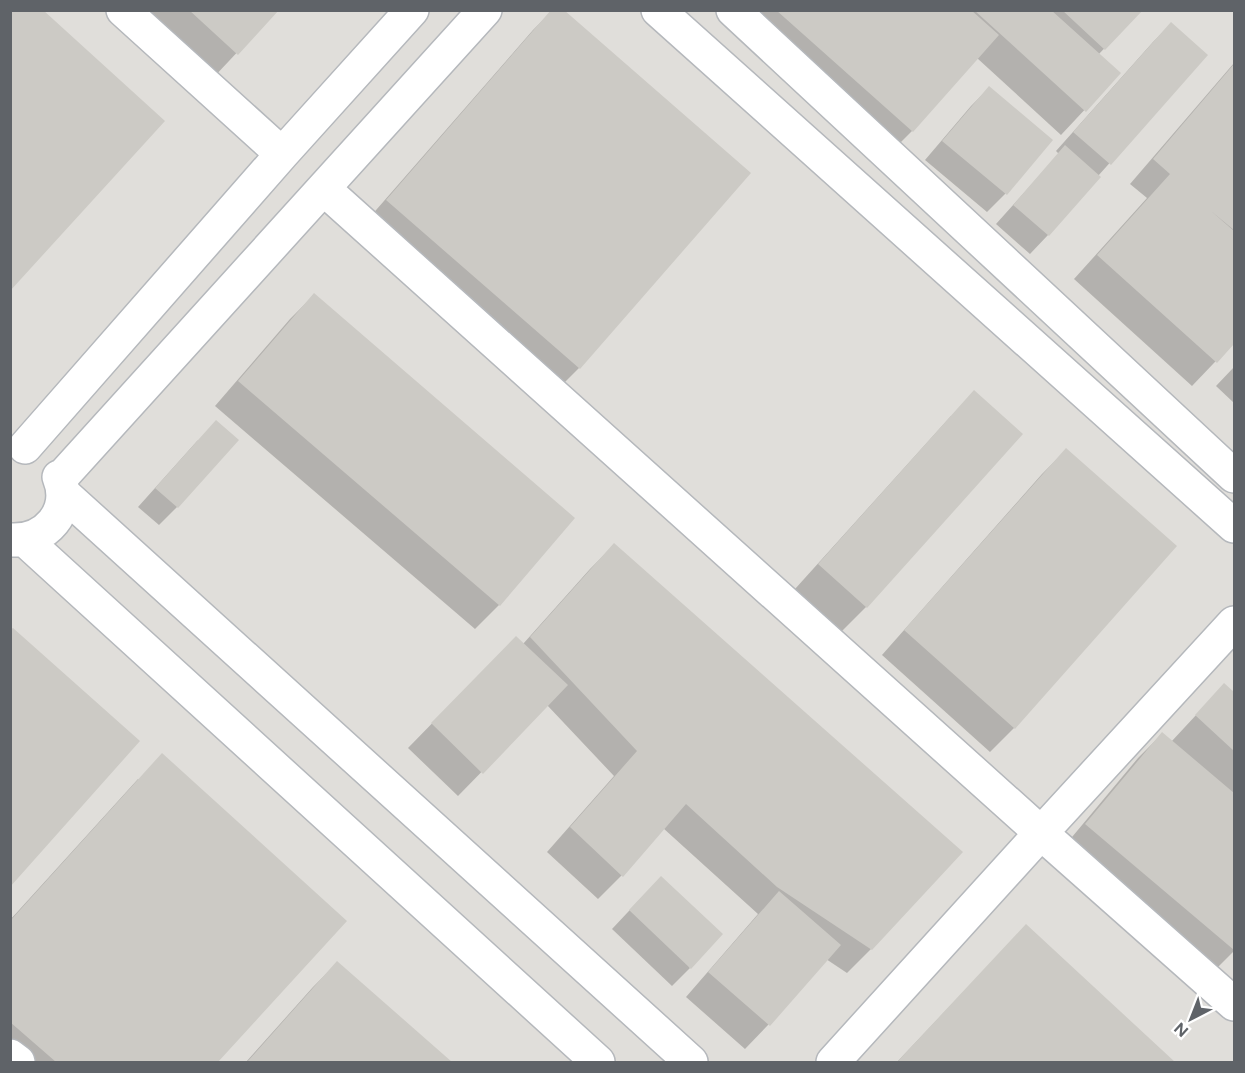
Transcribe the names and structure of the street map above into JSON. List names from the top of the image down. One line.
{"north":"bottom left"}
